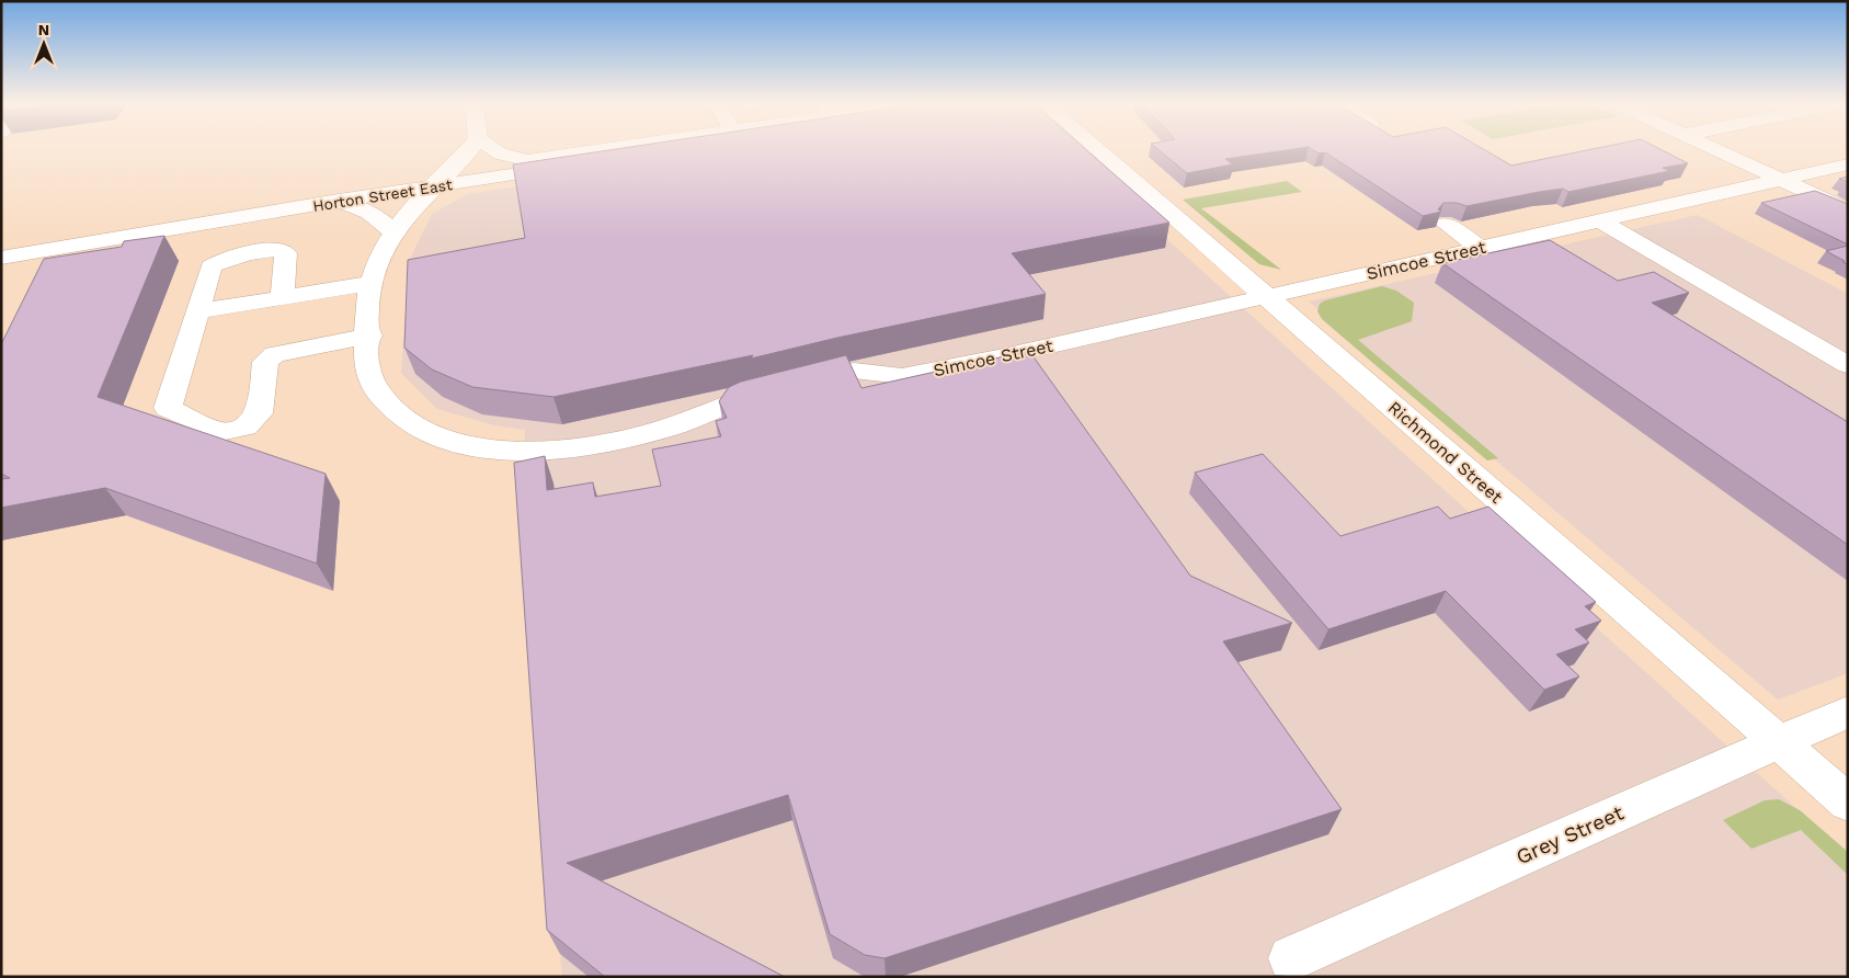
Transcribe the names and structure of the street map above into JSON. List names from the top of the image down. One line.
{"streets":{"street":["Horton Street East","Simcoe Street","Richmond Street","Grey Street"]},"crossings":[["Horton Street East","Simcoe Street"],["Simcoe Street","Richmond Street"],["Richmond Street","Grey Street"]],"north":"top"}
